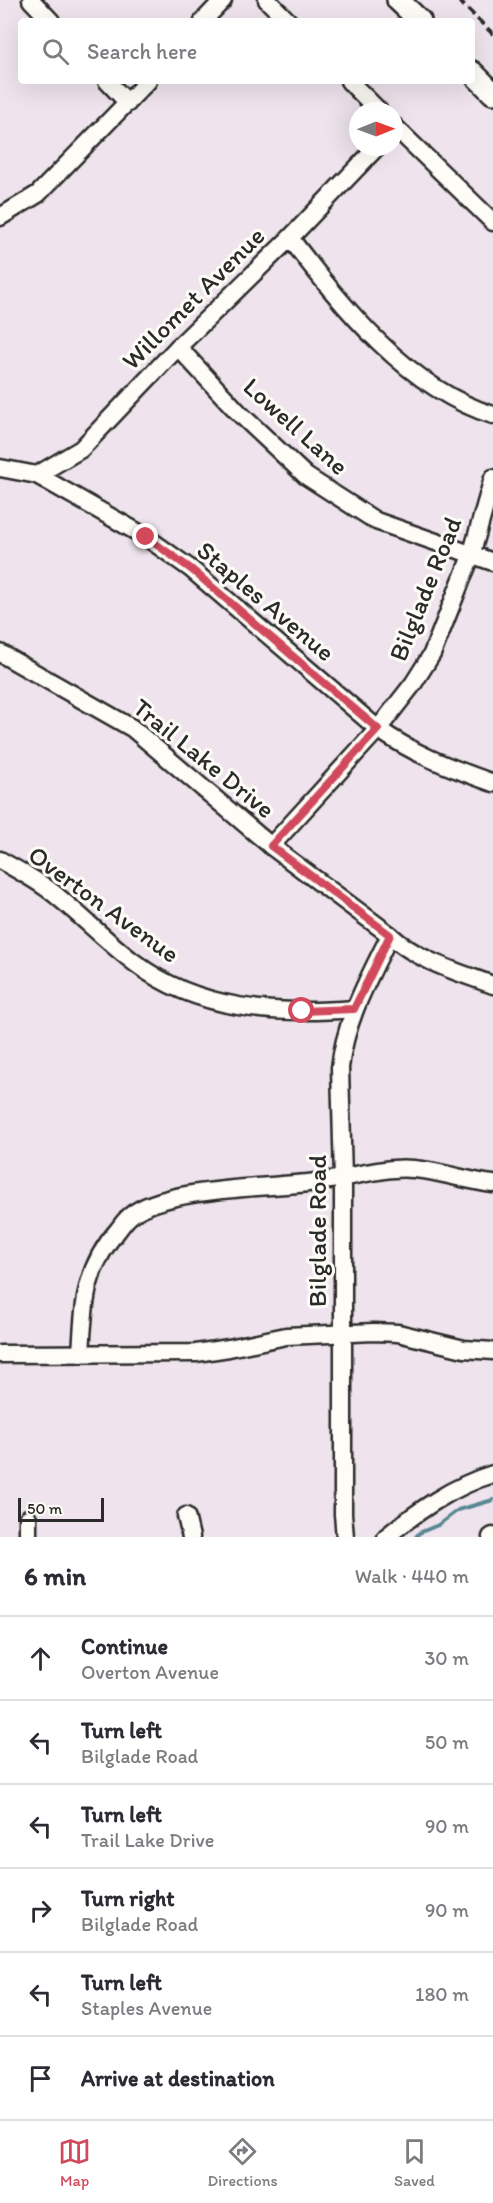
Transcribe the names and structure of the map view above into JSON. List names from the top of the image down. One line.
{"streets":{"street":["Willomet Avenue","Lowell Lane","Bilglade Road","Staples Avenue","Trail Lake Drive","Overton Avenue"]},"crossings":[["Willomet Avenue","Lowell Lane"],["Willomet Avenue","Staples Avenue"],["Lowell Lane","Bilglade Road"],["Bilglade Road","Staples Avenue"],["Bilglade Road","Trail Lake Drive"],["Bilglade Road","Overton Avenue"]],"scale_bar":"50 m","north":"right","page":{"search":"Search here","scale":"50 m","heading":["6 min","Walk · 440 m"],"list":[["Continue","Overton Avenue","30 m"],["Turn left","Bilglade Road","50 m"],["Turn left","Trail Lake Drive","90 m"],["Turn right","Bilglade Road","90 m"],["Turn left","Staples Avenue","180 m"],"Arrive at destination"],"nav":["Map","Directions","Saved"]}}
